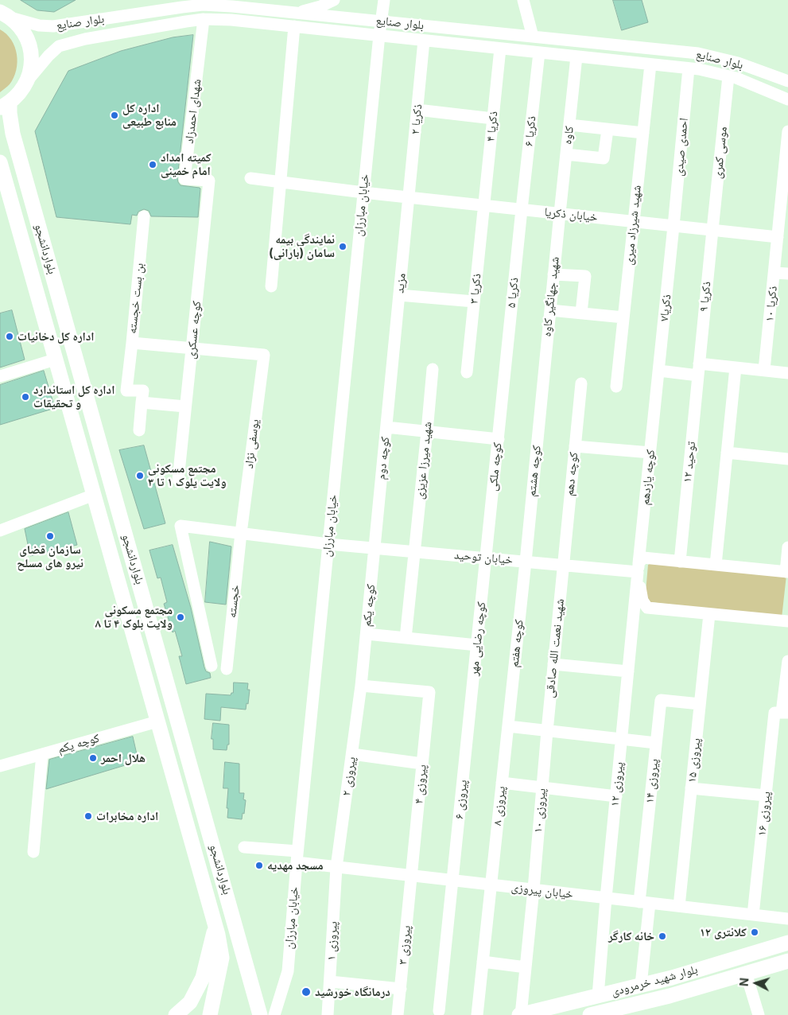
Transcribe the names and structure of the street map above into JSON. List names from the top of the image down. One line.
{"streets":{"main road":["بلواردانشجو","بلوار شهید خرمرودی"],"street":["بلوار صنایع","شهدای احمدزاد","ذکریا ۲","ذکریا ۴","ذکریا ۶","کاوه","احمدی صیدی","موسی کمری","خیابان مبارزان","خیابان ذکریا","شهید شیرزاد میری","مزید","ذکریا ۳","ذکریا ۵","شهید جهانگیر کاوه","ذکریا ۹","بن بست خجسته","ذکریا ۱۰","ذکریا۷","کوچه عسکری","یوسفی نژاد","کوچه دوم","شهید میرزا عزیزی","توحید ۱۲","کوچه ملکی","کوچه هشتم","کوچه دهم","کوچه یازدهم","خیابان توحید","خجسته","کوچه یکم","کوچه رضایی مهر","کوچه هفتم","شهید نعمت الله صادقی","پیروزی ۱۵","پیروزی ۲","پیروزی ۱۴","پیروزی ۴","پیروزی ۱۲","پیروزی ۶","پیروزی ۸","پیروزی ۱۰","پیروزی ۱۶","خیابان پیروزی","پیروزی ۱","پیروزی ۳"]},"crossings":[["بلوار صنایع","شهدای احمدزاد"],["بلوار صنایع","ذکریا ۲"],["بلوار صنایع","ذکریا ۴"],["بلوار صنایع","ذکریا ۶"],["بلوار صنایع","کاوه"],["بلوار صنایع","احمدی صیدی"],["بلوار صنایع","موسی کمری"],["بلوار صنایع","خیابان مبارزان"],["بلوار صنایع","شهید شیرزاد میری"],["شهدای احمدزاد","کوچه عسکری"],["ذکریا ۲","خیابان ذکریا"],["ذکریا ۲","مزید"],["ذکریا ۴","خیابان ذکریا"],["ذکریا ۴","ذکریا ۳"],["ذکریا ۶","خیابان ذکریا"],["ذکریا ۶","ذکریا ۵"],["کاوه","خیابان ذکریا"],["کاوه","شهید جهانگیر کاوه"],["احمدی صیدی","خیابان ذکریا"],["احمدی صیدی","ذکریا۷"],["موسی کمری","خیابان ذکریا"],["موسی کمری","ذکریا ۹"],["خیابان مبارزان","خیابان ذکریا"],["خیابان مبارزان","خیابان توحید"],["خیابان مبارزان","خیابان پیروزی"],["خیابان ذکریا","شهید شیرزاد میری"],["خیابان ذکریا","مزید"],["خیابان ذکریا","ذکریا ۳"],["خیابان ذکریا","ذکریا ۵"],["خیابان ذکریا","شهید جهانگیر کاوه"],["خیابان ذکریا","ذکریا ۹"],["خیابان ذکریا","ذکریا ۱۰"],["خیابان ذکریا","ذکریا۷"],["بلواردانشجو","کوچه یکم"],["مزید","کوچه دوم"],["ذکریا ۵","کوچه ملکی"],["شهید جهانگیر کاوه","کوچه هشتم"],["ذکریا ۹","توحید ۱۲"],["بن بست خجسته","کوچه عسکری"],["بن بست خجسته","یوسفی نژاد"],["ذکریا۷","کوچه یازدهم"],["یوسفی نژاد","خجسته"],["کوچه دوم","خیابان توحید"],["کوچه دوم","کوچه یکم"],["شهید میرزا عزیزی","خیابان توحید"],["توحید ۱۲","خیابان توحید"],["کوچه ملکی","خیابان توحید"],["کوچه ملکی","کوچه رضایی مهر"],["کوچه هشتم","خیابان توحید"],["کوچه هشتم","کوچه هفتم"],["کوچه دهم","خیابان توحید"],["کوچه دهم","شهید نعمت الله صادقی"],["کوچه یازدهم","خیابان توحید"],["کوچه یازدهم","پیروزی ۱۲"],["خیابان توحید","کوچه یکم"],["خیابان توحید","کوچه رضایی مهر"],["خیابان توحید","کوچه هفتم"],["خیابان توحید","شهید نعمت الله صادقی"],["خیابان توحید","پیروزی ۱۲"],["کوچه یکم","پیروزی ۲"],["کوچه یکم","پیروزی ۴"],["کوچه رضایی مهر","پیروزی ۶"],["کوچه هفتم","پیروزی ۸"],["شهید نعمت الله صادقی","پیروزی ۱۰"],["پیروزی ۱۵","پیروزی ۱۴"],["پیروزی ۱۵","خیابان پیروزی"],["پیروزی ۲","پیروزی ۴"],["پیروزی ۲","خیابان پیروزی"],["پیروزی ۲","پیروزی ۱"],["پیروزی ۱۴","خیابان پیروزی"],["پیروزی ۱۴","بلوار شهید خرمرودی"],["پیروزی ۴","خیابان پیروزی"],["پیروزی ۴","پیروزی ۳"],["پیروزی ۱۲","خیابان پیروزی"],["پیروزی ۱۲","بلوار شهید خرمرودی"],["پیروزی ۶","خیابان پیروزی"],["پیروزی ۸","خیابان پیروزی"],["پیروزی ۱۰","خیابان پیروزی"],["پیروزی ۱۰","بلوار شهید خرمرودی"],["پیروزی ۱۶","خیابان پیروزی"],["خیابان پیروزی","پیروزی ۱"],["خیابان پیروزی","پیروزی ۳"]],"places":["اداره کل منابع طبیعی","کمیته امداد امام خمینی","نمایندگی بیمه سامان (بارانی)","اداره کل دخانیات","اداره کل استاندارد و تحقیقات","مجتمع مسکونی ولایت یلوک ۱ تا ۳","سازمان قضای نیرو های مسلح","مجتمع مسکونی ولایت بلوک ۴ تا ۸","هلال احمر","اداره مخابرات","مسجد مهدیه","کلانتری ۱۲","خانه کارگر","درمانگاه خورشید"],"north":"left"}
